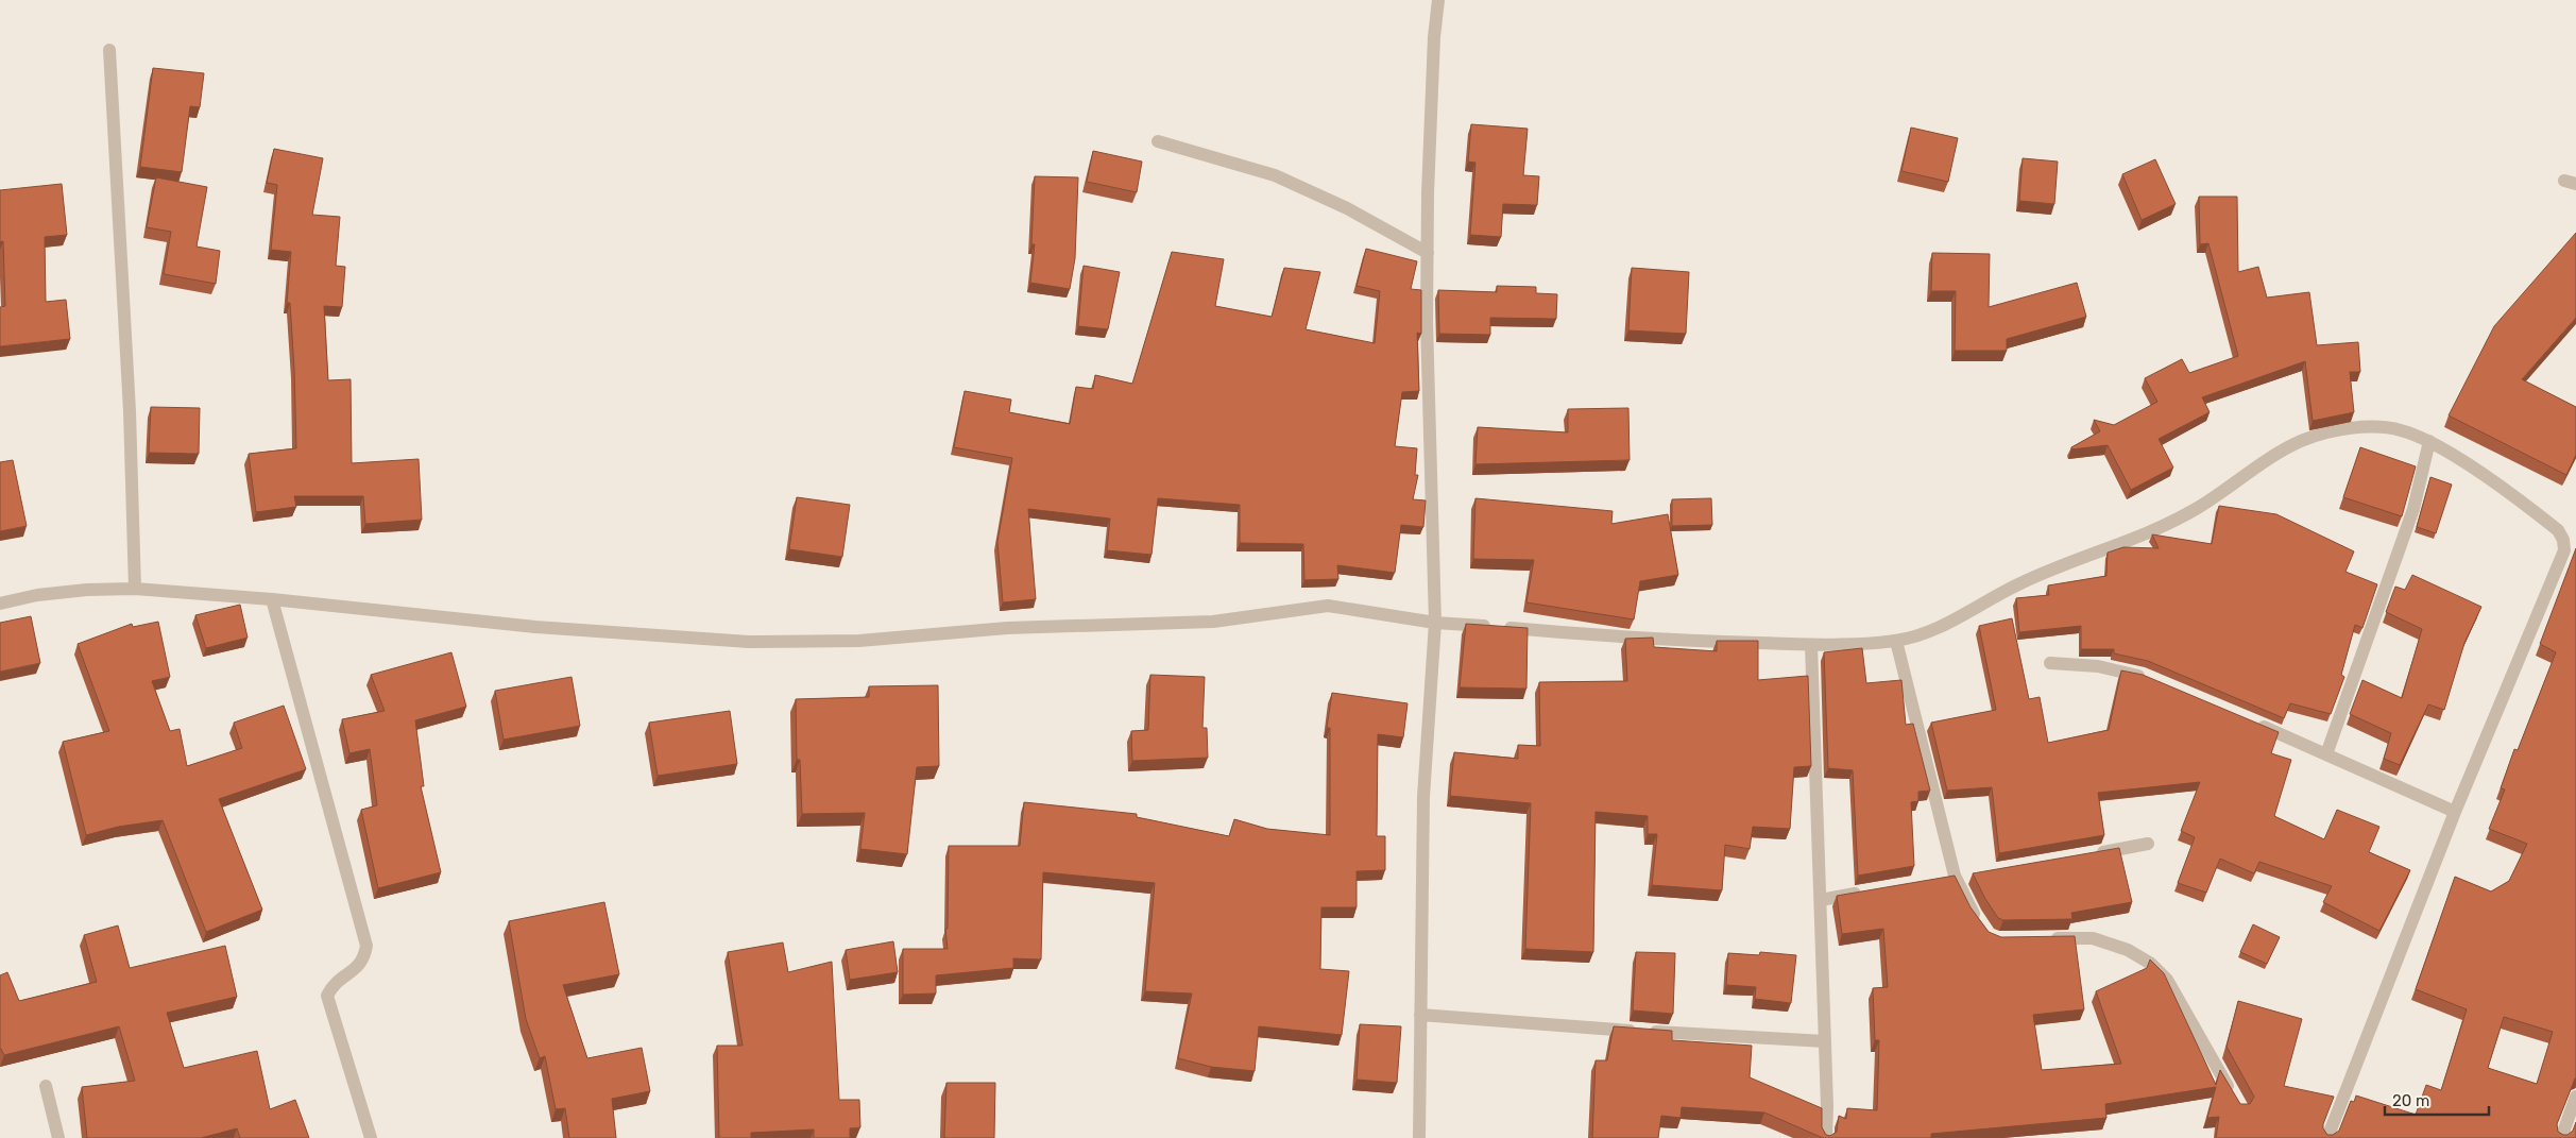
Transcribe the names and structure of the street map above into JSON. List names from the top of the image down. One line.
{"scale_bar":"20 m"}
